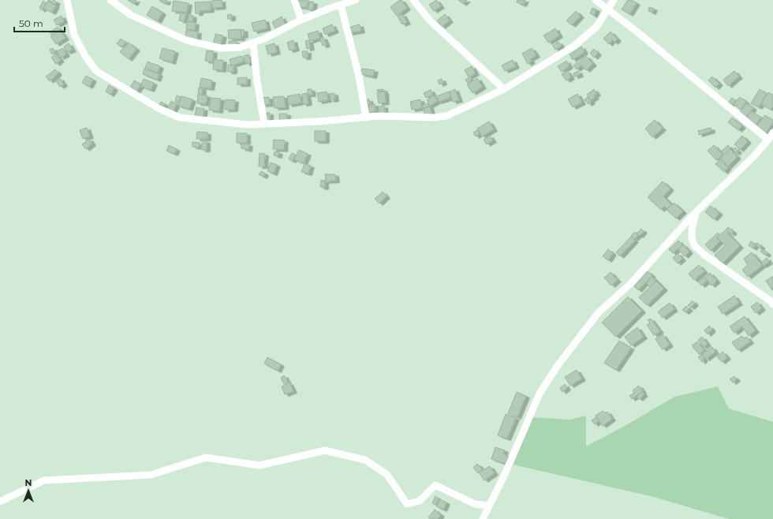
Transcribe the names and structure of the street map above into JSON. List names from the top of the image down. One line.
{"scale_bar":"50 m","north":"top"}
